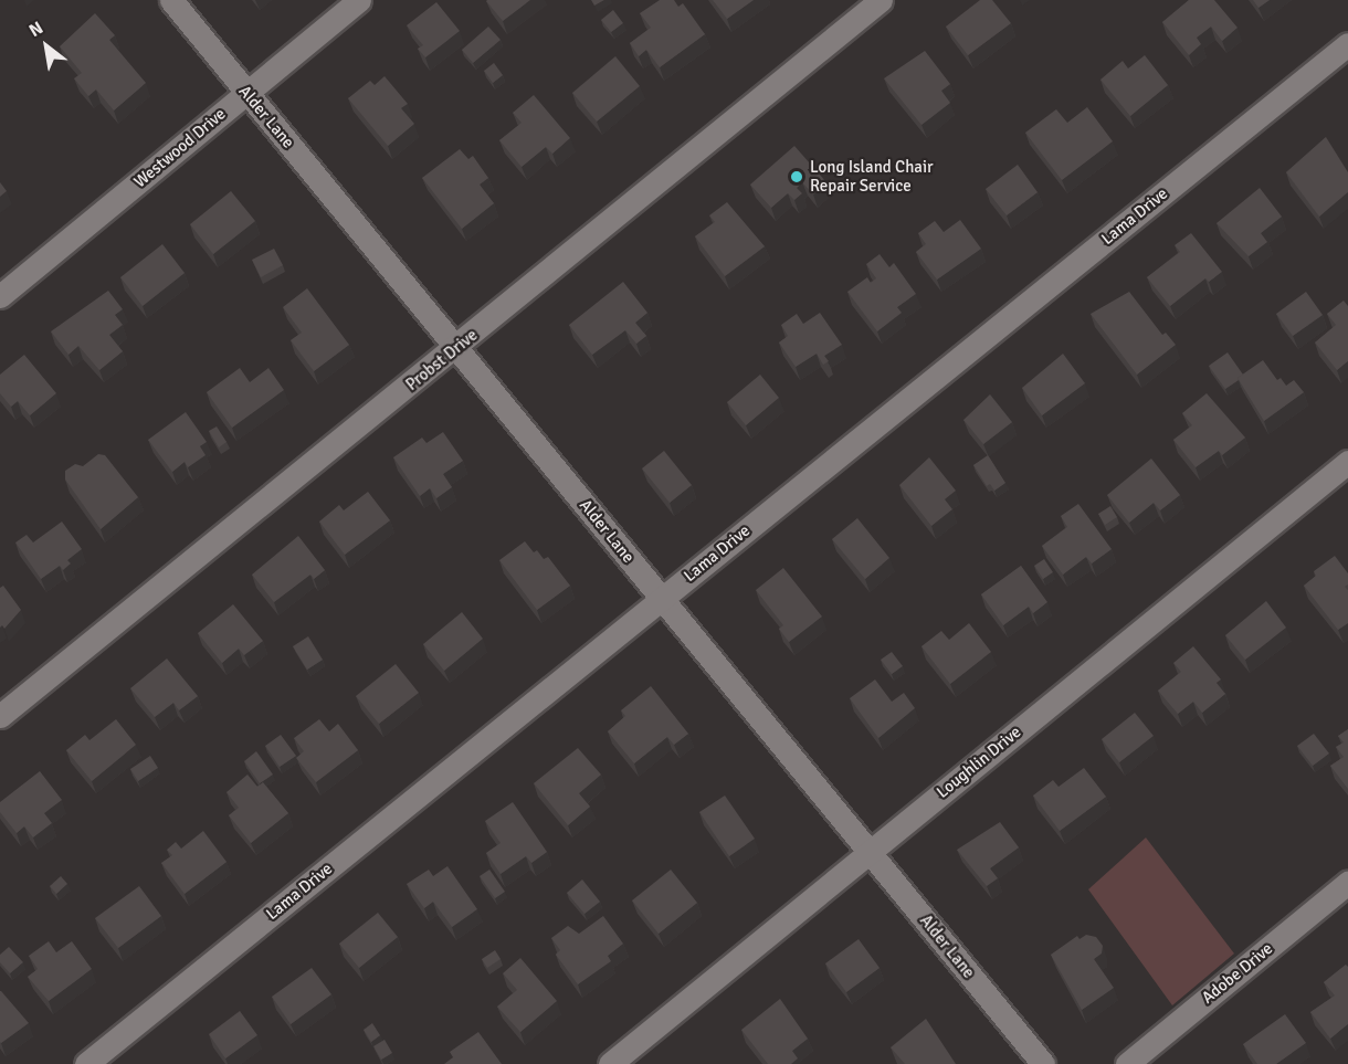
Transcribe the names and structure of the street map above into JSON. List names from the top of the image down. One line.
{"streets":{"street":["Alder Lane","Westwood Drive","Lama Drive","Probst Drive","Loughlin Drive","Adobe Drive"]},"crossings":[["Alder Lane","Westwood Drive"],["Alder Lane","Lama Drive"],["Alder Lane","Probst Drive"],["Alder Lane","Loughlin Drive"]],"places":["Long Island Chair Repair Service"],"north":"top left"}
